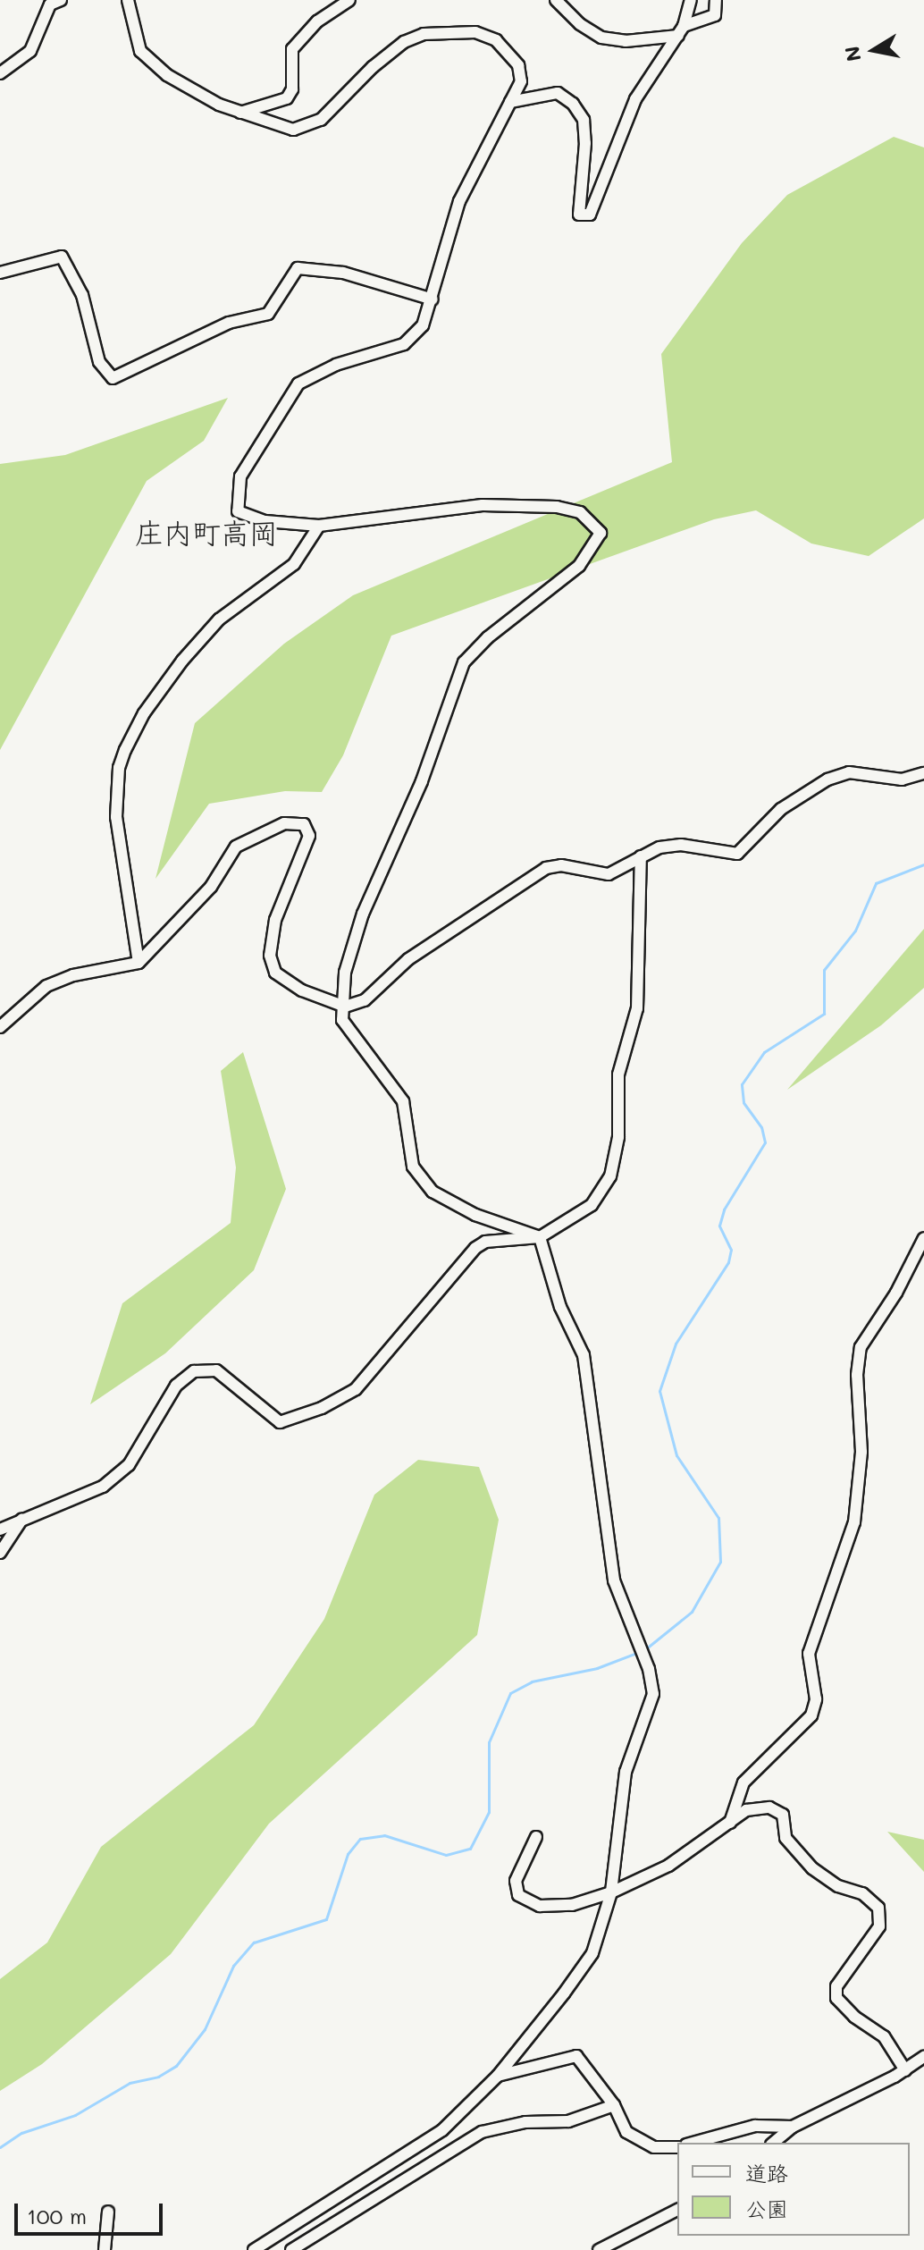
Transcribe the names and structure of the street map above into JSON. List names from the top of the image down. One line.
{"districts":["庄内町高岡"],"legend":["道路","公園"],"scale_bar":"100 m","north":"left"}
